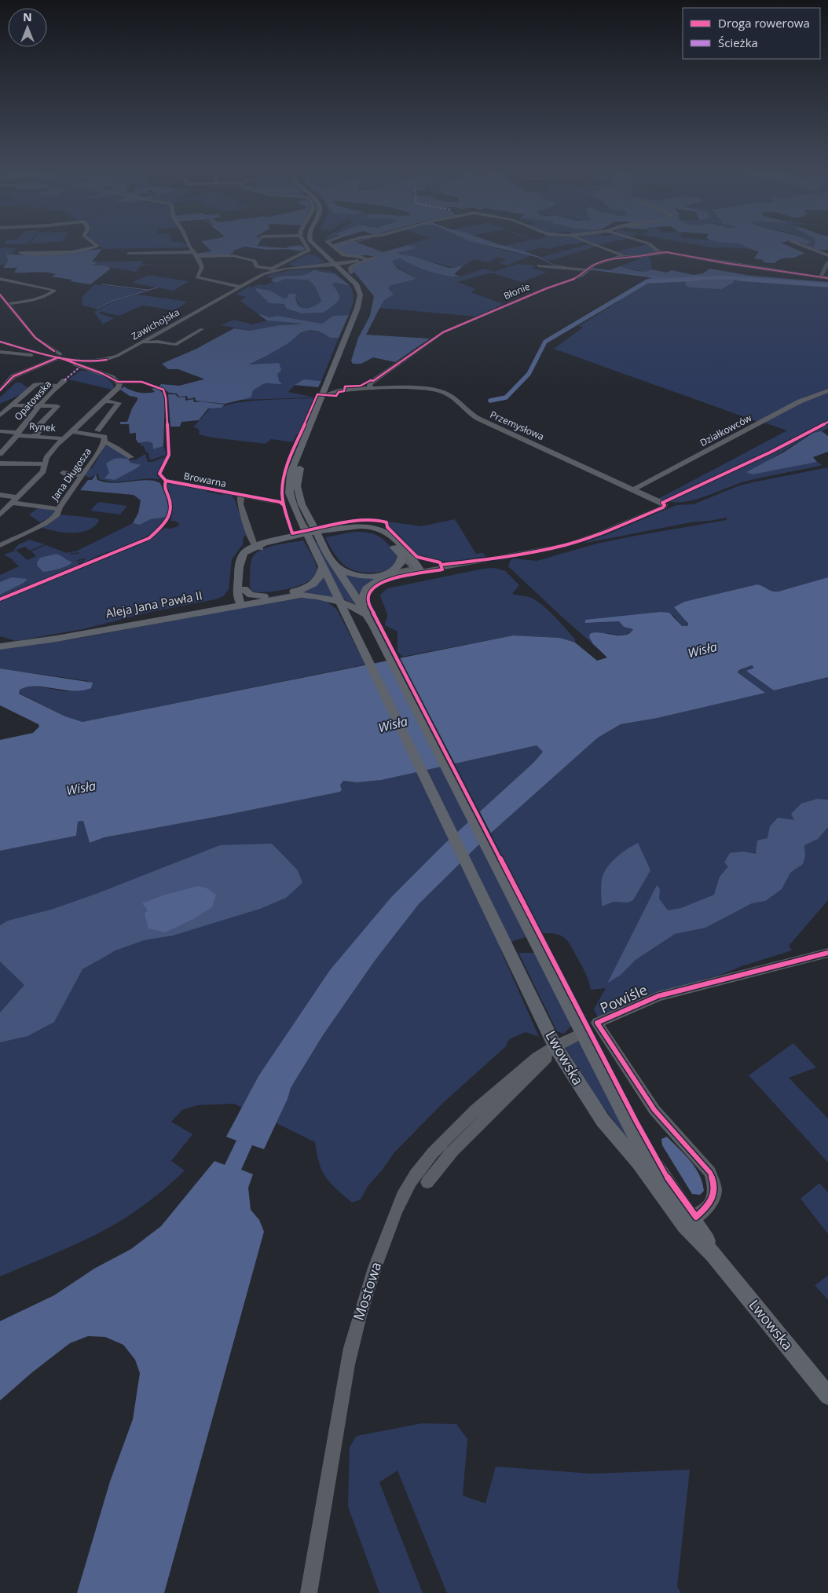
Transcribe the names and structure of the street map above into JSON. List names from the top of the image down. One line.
{"streets":{"main road":["Aleja Jana Pawła II","Lwowska"],"street":["Błonie","Zawichojska","Opatowska","Przemysłowa","Rynek","Działkowców","Jana Długosza","Browarna","Powiśle","Mostowa"]},"crossings":[["Błonie","Przemysłowa"],["Opatowska","Rynek"],["Przemysłowa","Działkowców"],["Powiśle","Lwowska"],["Lwowska","Mostowa"]],"water":["Wisła"],"legend":["Droga rowerowa","Ścieżka"],"north":"top"}
